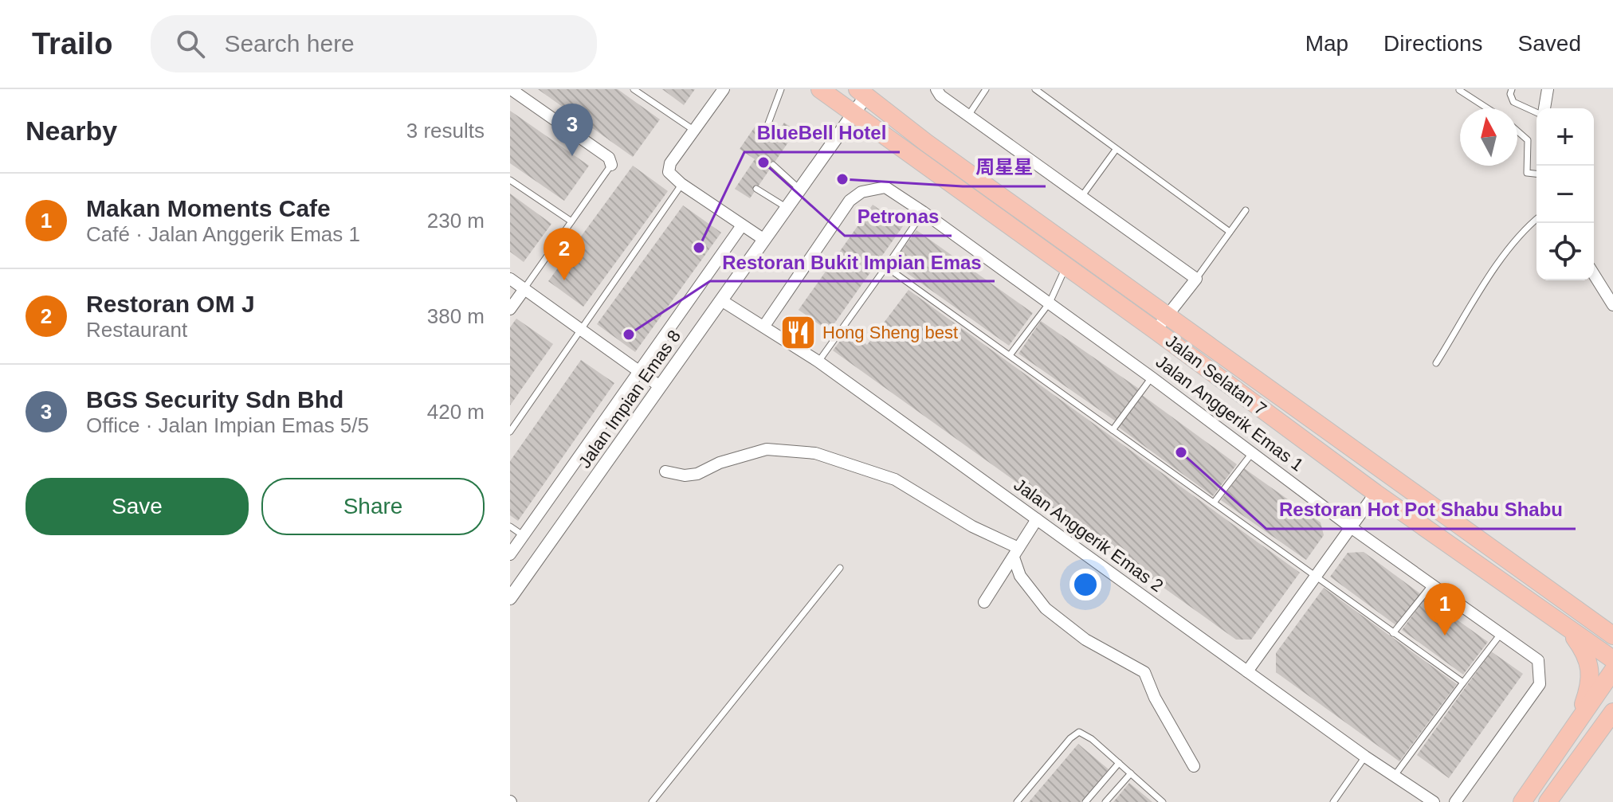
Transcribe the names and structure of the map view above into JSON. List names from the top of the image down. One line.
{"streets":{"main road":["Jalan Selatan 7"],"street":["Jalan Impian Emas 8","Jalan Anggerik Emas 1","Jalan Anggerik Emas 2"]},"crossings":[["Jalan Selatan 7","Jalan Impian Emas 8"],["Jalan Impian Emas 8","Jalan Anggerik Emas 2"],["Jalan Anggerik Emas 1","Jalan Anggerik Emas 2"]],"places":{"other":["Petronas","周星星","BlueBell Hotel","Restoran Bukit Impian Emas","Restoran Hot Pot Shabu Shabu"],"restaurant":["Hong Sheng best"]},"north":"top","page":{"header":"Trailo","search":"Search here","nav":["Map","Directions","Saved"],"heading":["Nearby","3 results"],"pins":["3","2","1"],"map_buttons":["+","−"],"list":[{"mark":"1","name":"Makan Moments Cafe","note":"Café · Jalan Anggerik Emas 1","value":"230 m"},{"mark":"2","name":"Restoran OM J","note":"Restaurant","value":"380 m"},{"mark":"3","name":"BGS Security Sdn Bhd","note":"Office · Jalan Impian Emas 5/5","value":"420 m"}],"buttons":["Save","Share"]}}
